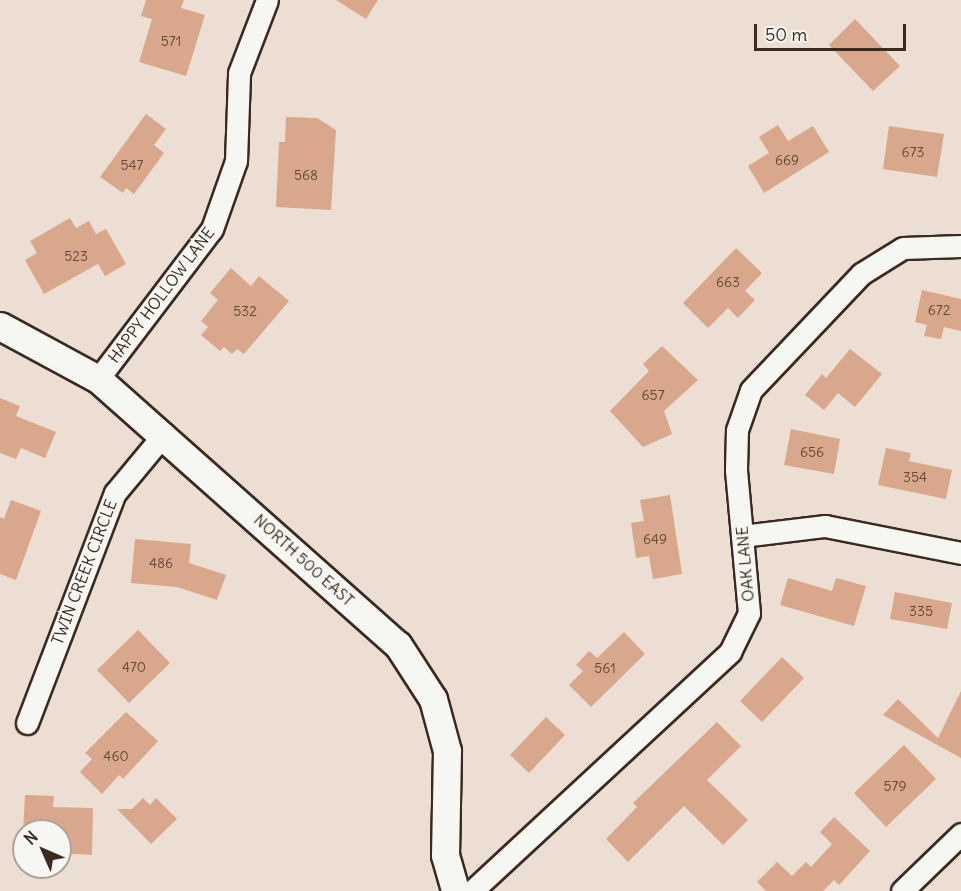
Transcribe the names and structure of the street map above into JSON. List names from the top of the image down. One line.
{"streets":{"street":["HAPPY HOLLOW LANE","NORTH 500 EAST","OAK LANE","TWIN CREEK CIRCLE"]},"crossings":[["HAPPY HOLLOW LANE","NORTH 500 EAST"],["NORTH 500 EAST","TWIN CREEK CIRCLE"]],"house_numbers":["571","673","669","547","568","523","663","672","532","657","656","354","649","486","335","470","561","460","579"],"scale_bar":"50 m","north":"top left"}
